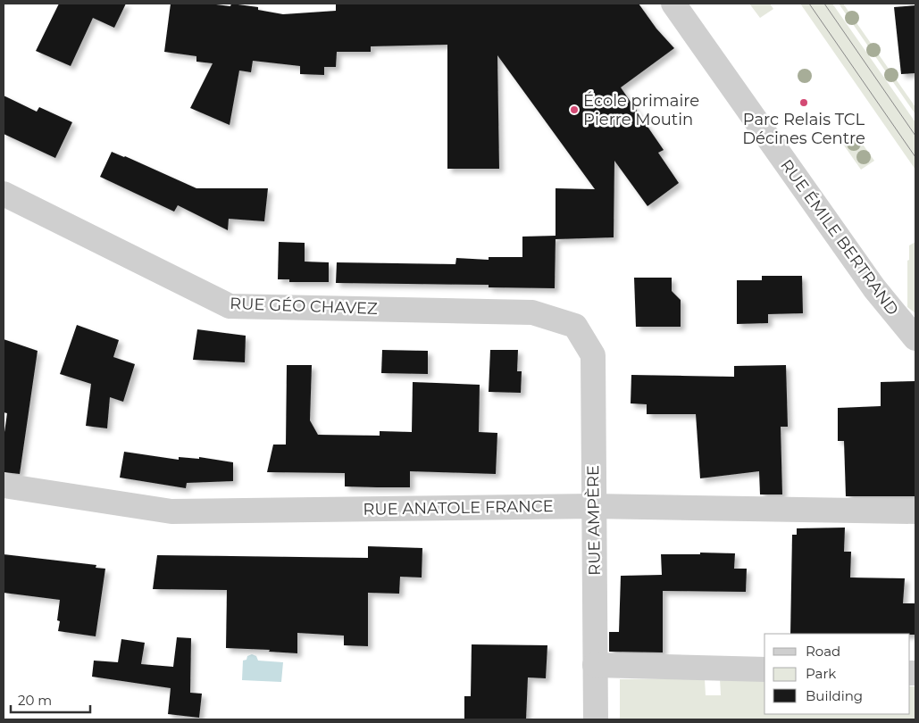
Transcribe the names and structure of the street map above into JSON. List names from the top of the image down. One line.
{"streets":{"street":["RUE ÉMILE BERTRAND","RUE GÉO CHAVEZ","RUE ANATOLE FRANCE","RUE AMPÈRE"]},"crossings":[["RUE GÉO CHAVEZ","RUE AMPÈRE"],["RUE ANATOLE FRANCE","RUE AMPÈRE"]],"places":["Parc Relais TCL Décines Centre","École primaire Pierre Moutin"],"legend":["Road","Park","Building"],"scale_bar":"20 m"}
